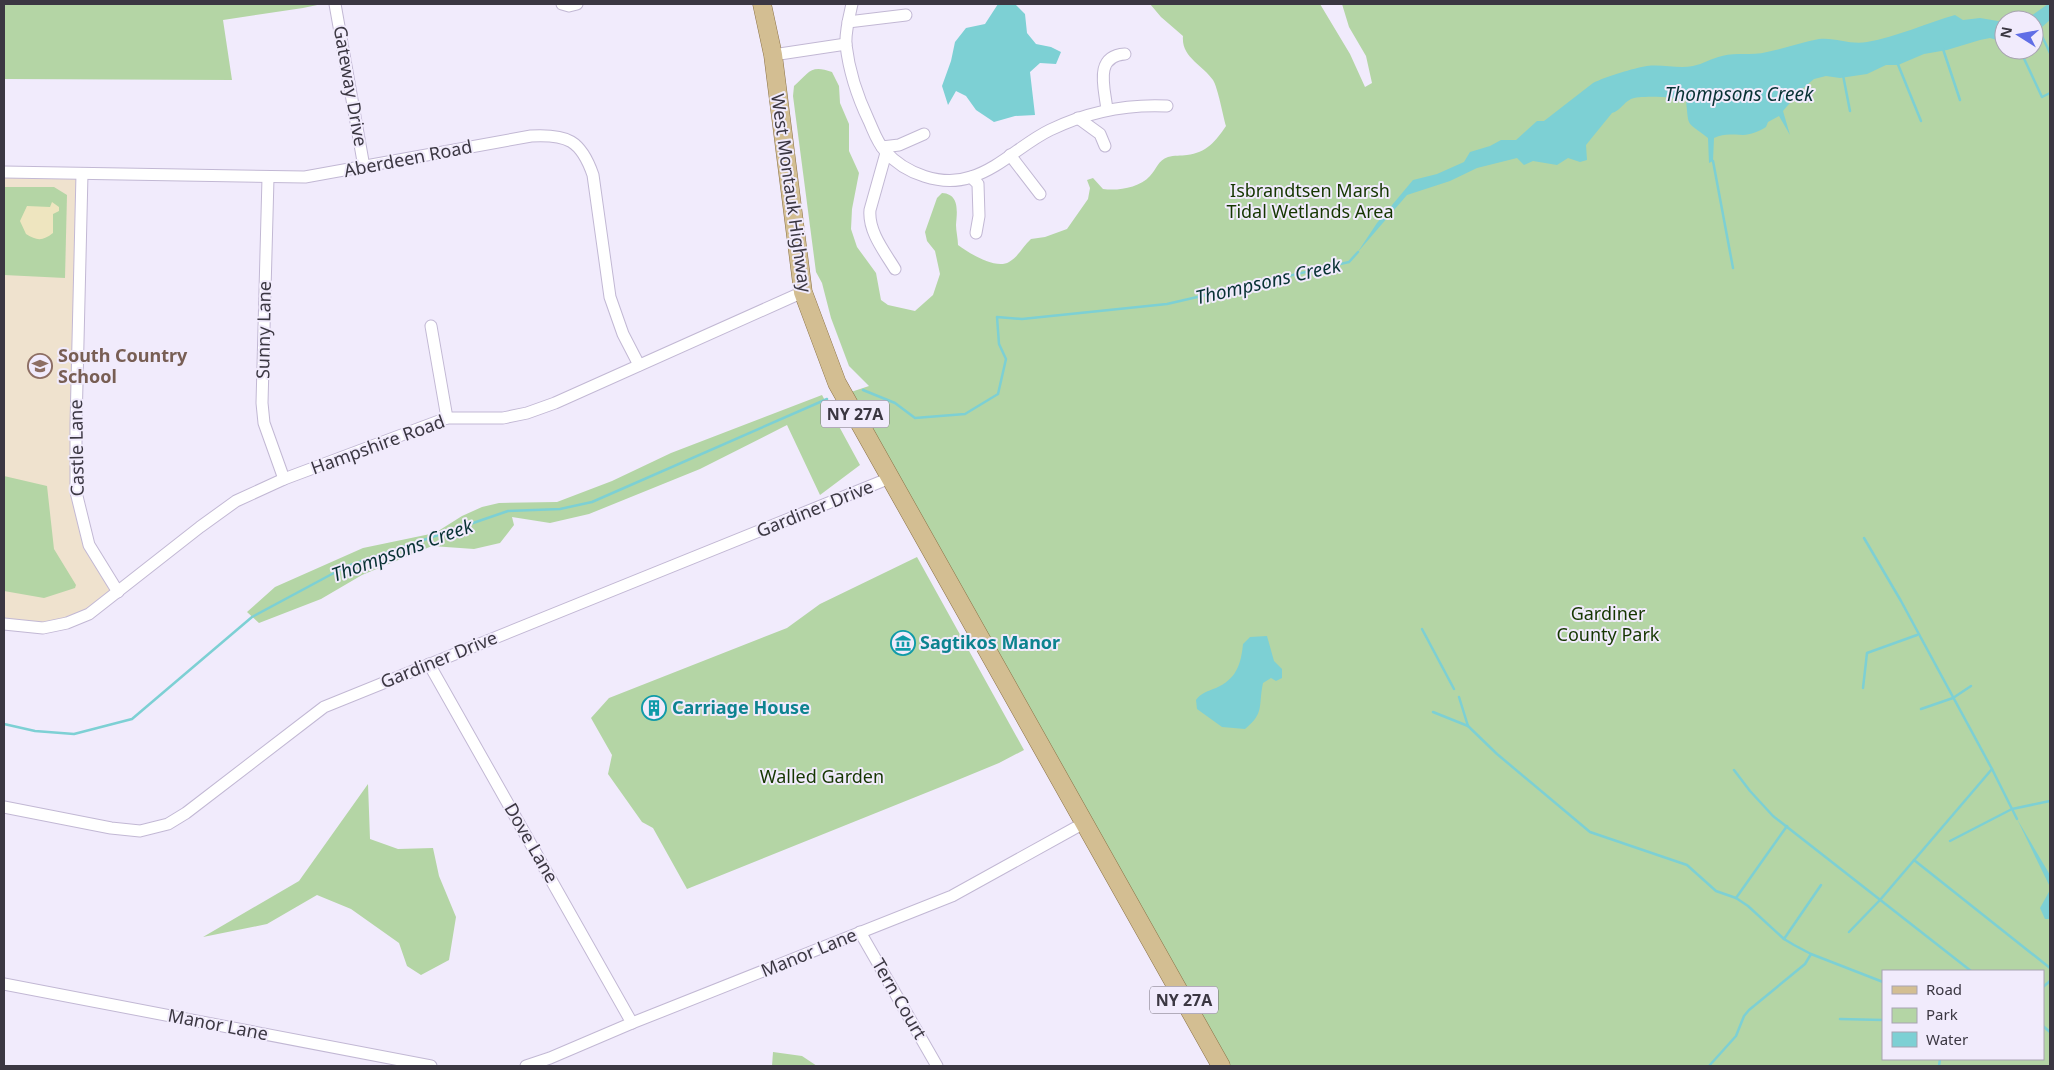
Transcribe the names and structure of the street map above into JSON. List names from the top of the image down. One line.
{"streets":{"main road":["West Montauk Highway","NY 27A"],"street":["Gateway Drive","Aberdeen Road","Sunny Lane","Hampshire Road","Castle Lane","Gardiner Drive","Dove Lane","Manor Lane","Tern Court"]},"crossings":[["Gateway Drive","Aberdeen Road"],["Aberdeen Road","Sunny Lane"],["Aberdeen Road","Hampshire Road"],["Aberdeen Road","Castle Lane"],["West Montauk Highway","NY 27A"],["West Montauk Highway","Hampshire Road"],["West Montauk Highway","Gardiner Drive"],["West Montauk Highway","Manor Lane"],["Sunny Lane","Hampshire Road"],["NY 27A","Manor Lane"],["Hampshire Road","Castle Lane"],["Gardiner Drive","Dove Lane"],["Dove Lane","Manor Lane"],["Manor Lane","Tern Court"]],"water":["Thompsons Creek"],"parks":["Isbrandtsen Marsh Tidal Wetlands Area","Gardiner County Park","Walled Garden"],"places":{"school or university":["South Country School"],"museum":["Sagtikos Manor"],"building":["Carriage House"]},"legend":["Road","Park","Water"],"north":"left"}
